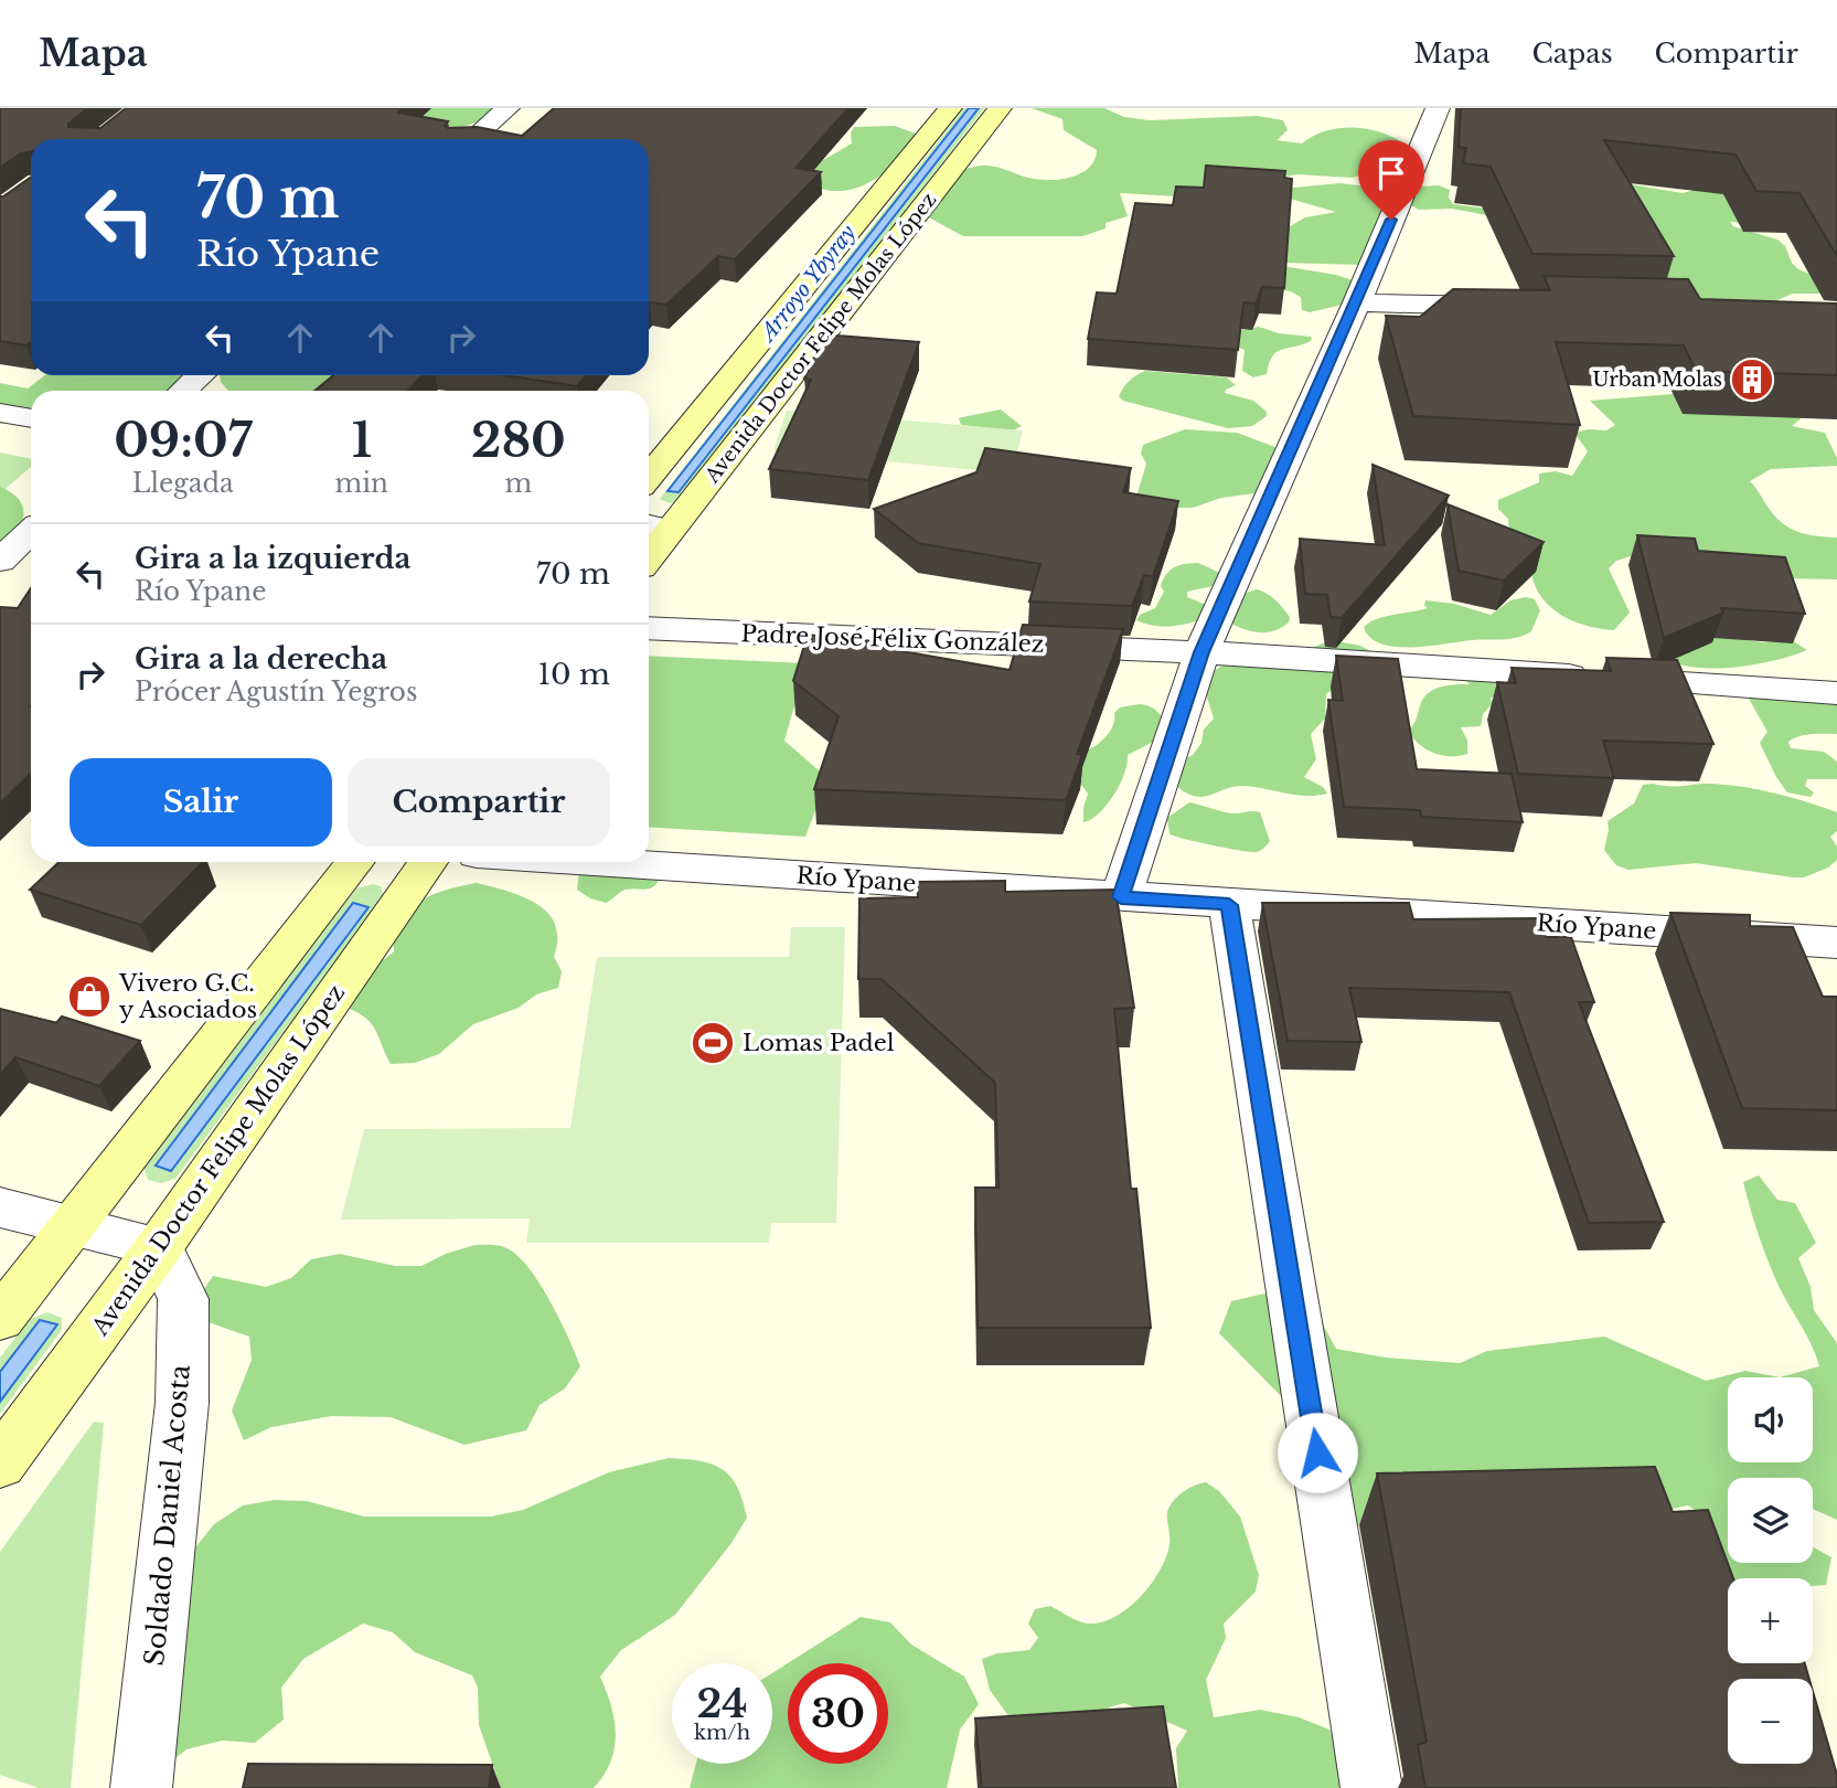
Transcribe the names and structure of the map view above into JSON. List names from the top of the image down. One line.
{"streets":{"main road":["Avenida Doctor Felipe Molas López"],"street":["Padre José Félix González","Río Ypane","Soldado Daniel Acosta"]},"crossings":[["Avenida Doctor Felipe Molas López","Soldado Daniel Acosta"]],"water":["Arroyo Ybyray"],"places":{"building":["Urban Molas"],"shop":["Vivero G.C. y Asociados"],"sports":["Lomas Padel"]},"page":{"header":"Mapa","nav":["Mapa","Capas","Compartir"],"turn":["70 m","Río Ypane"],"eta":["09:07","Llegada","1","min","280","m"],"list":[{"name":"Gira a la izquierda","note":"Río Ypane","value":"70 m"},{"name":"Gira a la derecha","note":"Prócer Agustín Yegros","value":"10 m"}],"buttons":["Salir","Compartir"],"map_buttons":["+","−"],"speed":"24 km/h","limit":"30"}}
